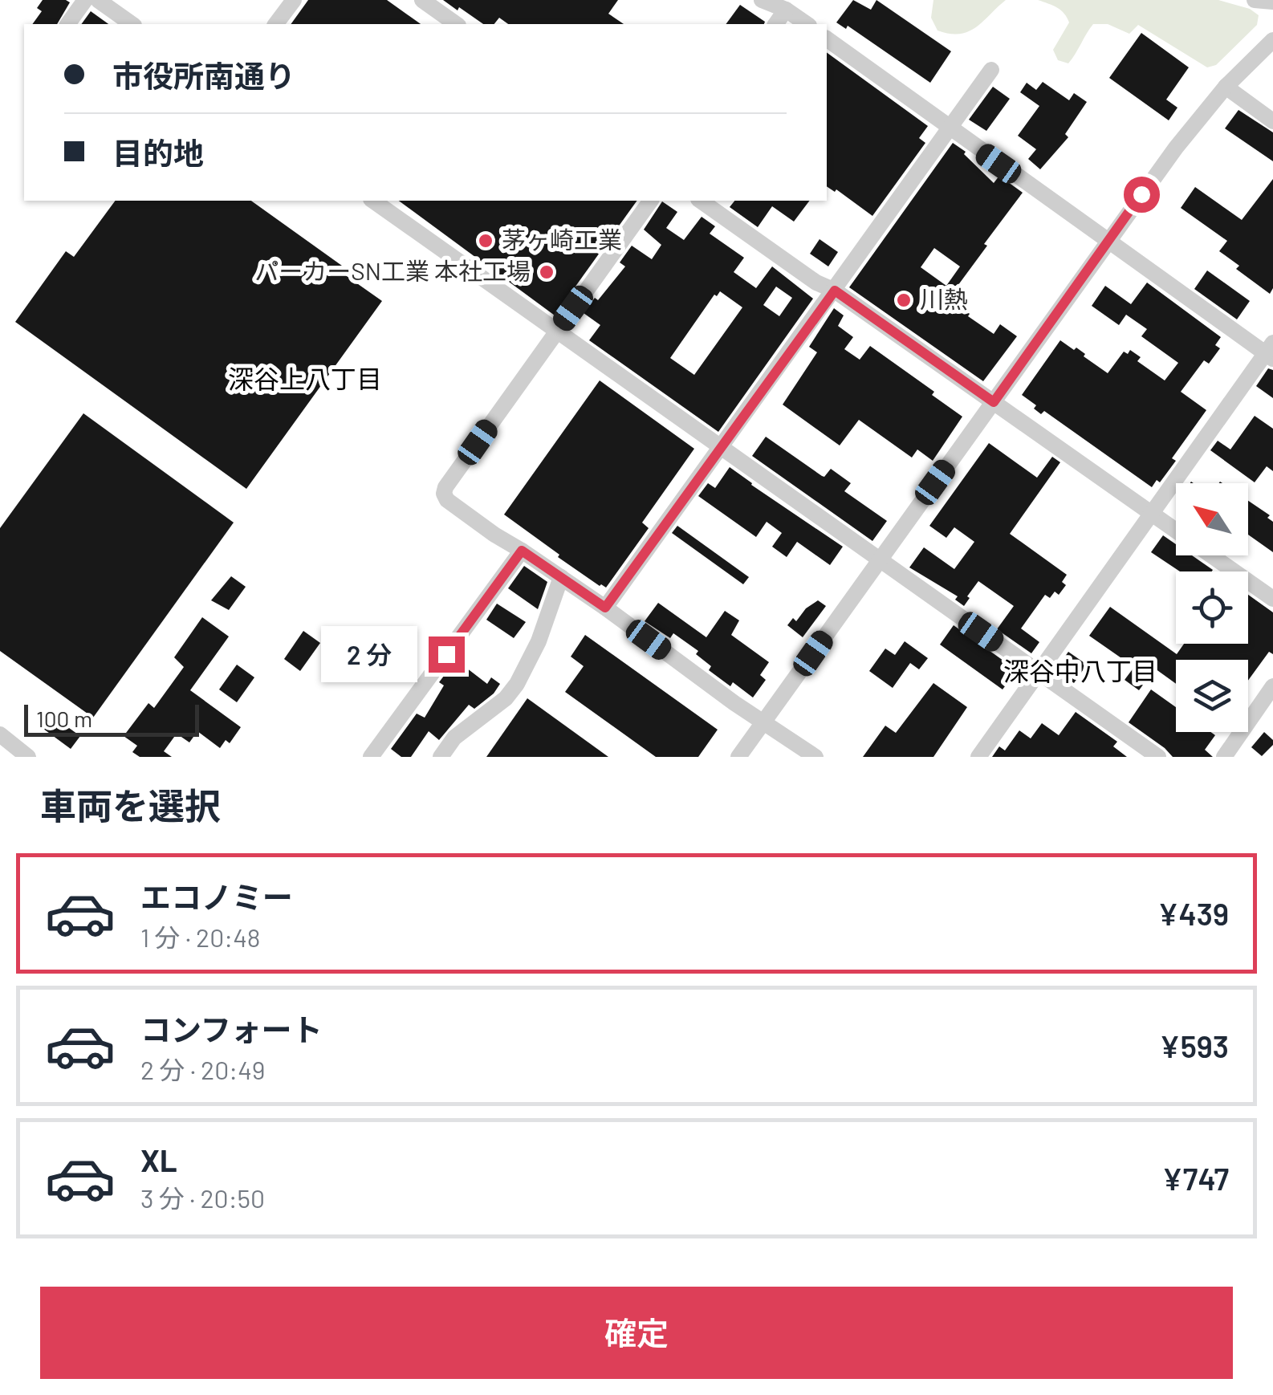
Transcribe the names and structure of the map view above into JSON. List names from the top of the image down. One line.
{"districts":["深谷上八丁目","深谷中八丁目"],"places":["茅ヶ崎工業","パーカーSN工業 本社工場","川熱"],"scale_bar":"100 m","north":"top left","page":{"banner":["市役所南通り","目的地"],"bubble":"2 分","scale":"100 m","heading":"車両を選択","list":[{"name":"エコノミー","note":"1 分 · 20:48","value":"¥439"},{"name":"コンフォート","note":"2 分 · 20:49","value":"¥593"},{"name":"XL","note":"3 分 · 20:50","value":"¥747"}],"buttons":"確定"}}
